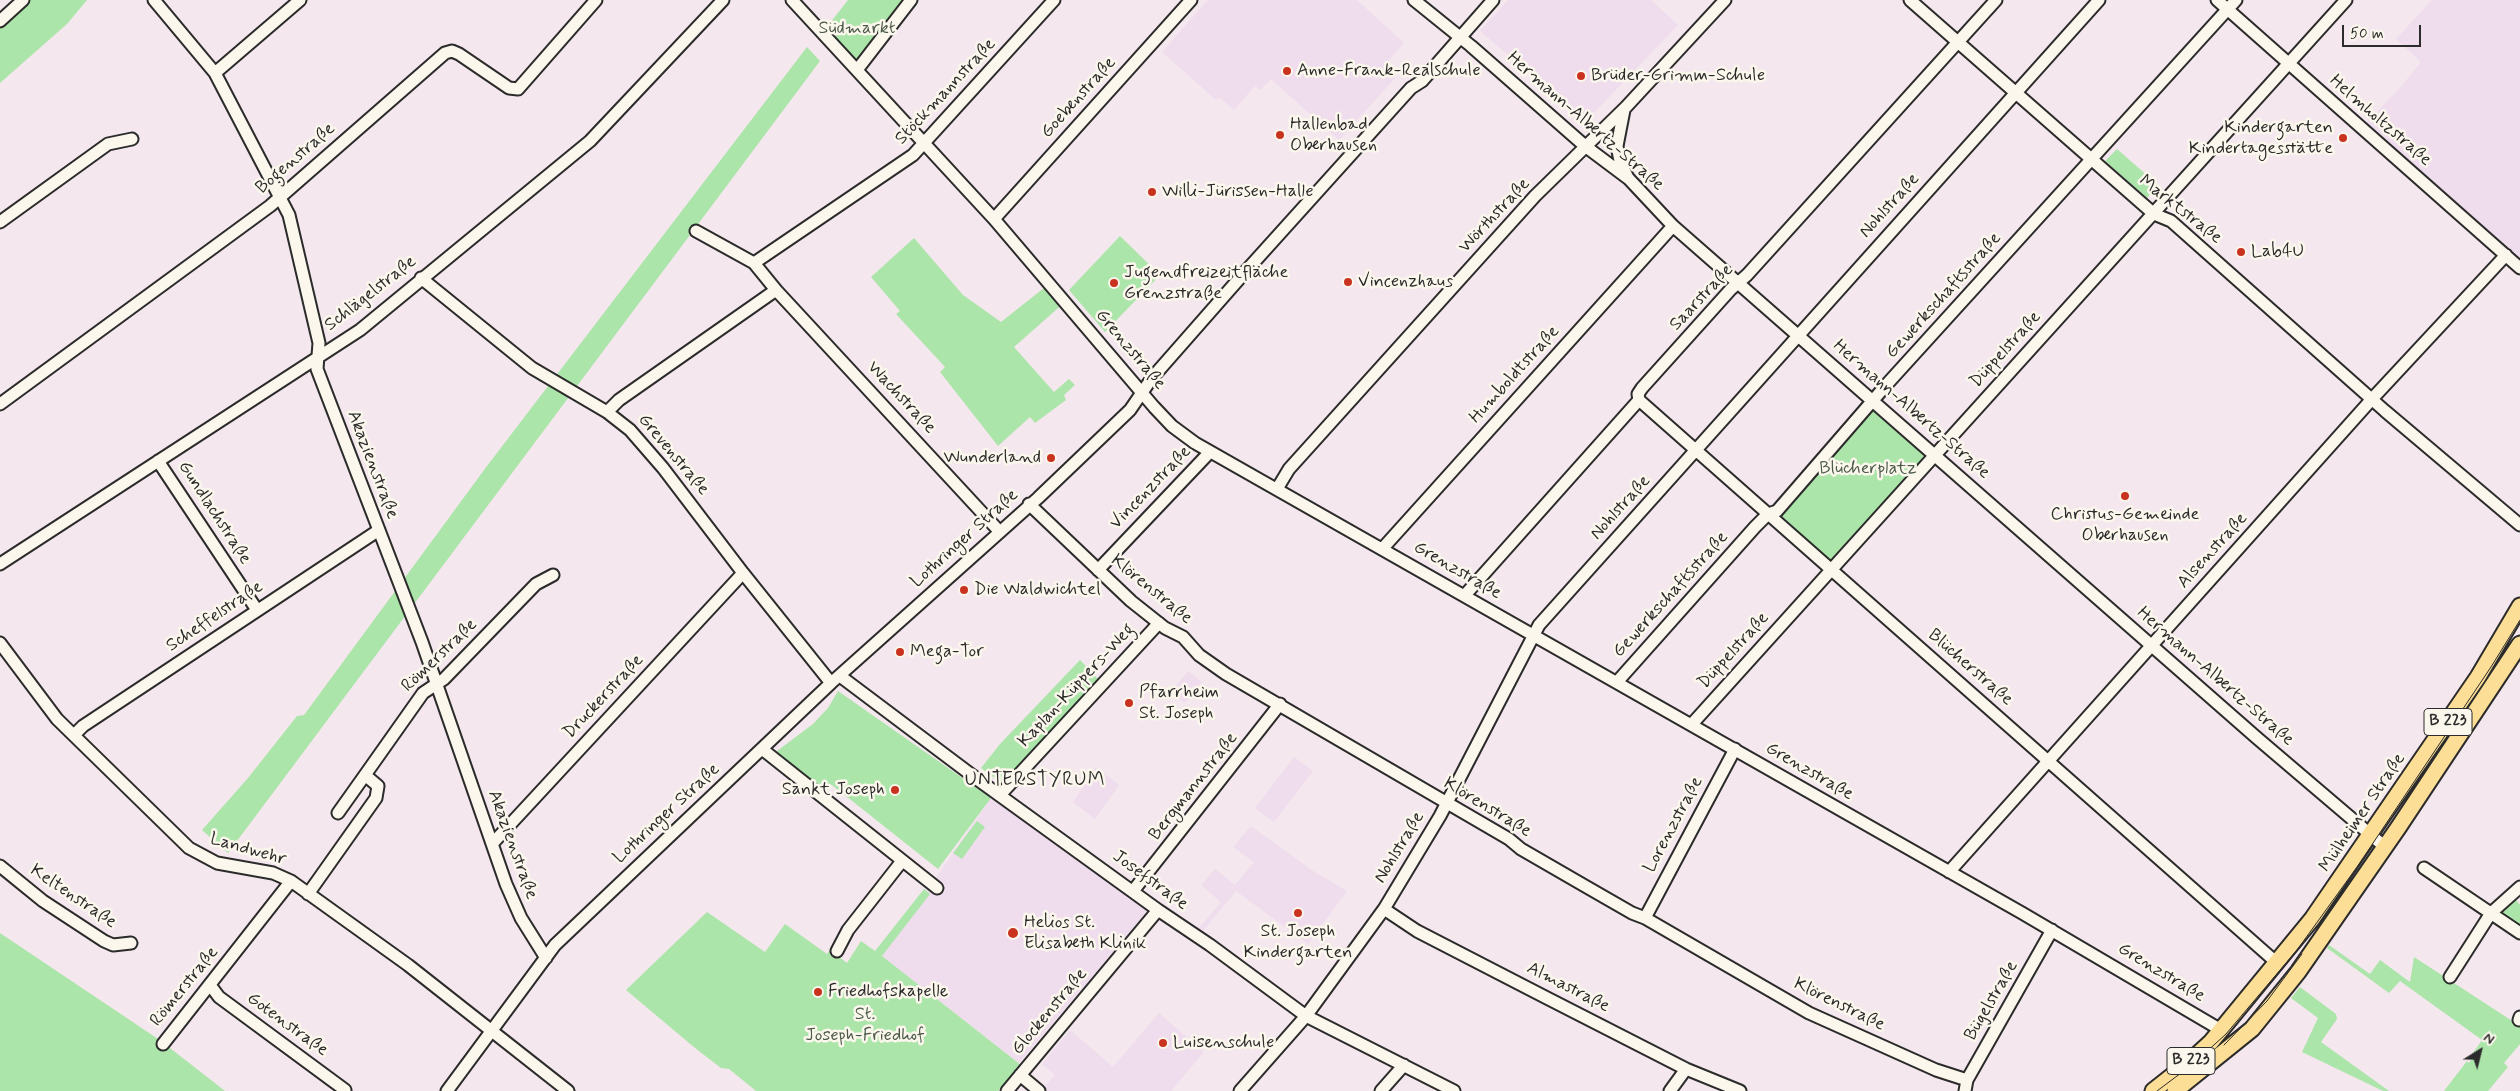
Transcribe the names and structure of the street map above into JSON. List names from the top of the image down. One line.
{"streets":{"main road":["B 223","Mülheimer Straße"],"street":["Stöckmannstraße","Goebenstraße","Helmholtzstraße","Hermann-Albertz-Straße","Bogenstraße","Nohlstraße","Marktstraße","Wörthstraße","Schlägelstraße","Gewerkschaftsstraße","Saarstraße","Grenzstraße","Düppelstraße","Humboldtstraße","Wachstraße","Grevenstraße","Akazienstraße","Vincenzstraße","Gundlachstraße","Lothringer Straße","Alsenstraße","Klörenstraße","Scheffelstraße","Römerstraße","Blücherstraße","Kaplan-Küppers-Weg","Druckerstraße","Bergmannstraße","Lorenzstraße","Landwehr","Josefstraße","Keltenstraße","Almastraße","Bügelstraße","Glockenstraße","Gotenstraße"]},"crossings":[["Stöckmannstraße","Grenzstraße"],["Goebenstraße","Grenzstraße"],["Helmholtzstraße","Gewerkschaftsstraße"],["Helmholtzstraße","Düppelstraße"],["Helmholtzstraße","Alsenstraße"],["Hermann-Albertz-Straße","Nohlstraße"],["Hermann-Albertz-Straße","Wörthstraße"],["Hermann-Albertz-Straße","Gewerkschaftsstraße"],["Hermann-Albertz-Straße","Saarstraße"],["Hermann-Albertz-Straße","Düppelstraße"],["Hermann-Albertz-Straße","Humboldtstraße"],["Hermann-Albertz-Straße","Lothringer Straße"],["Hermann-Albertz-Straße","Alsenstraße"],["Hermann-Albertz-Straße","Mülheimer Straße"],["Bogenstraße","Akazienstraße"],["Nohlstraße","Marktstraße"],["Nohlstraße","Grenzstraße"],["Nohlstraße","Klörenstraße"],["Nohlstraße","Blücherstraße"],["Nohlstraße","Josefstraße"],["Nohlstraße","Almastraße"],["Marktstraße","Gewerkschaftsstraße"],["Marktstraße","Saarstraße"],["Marktstraße","Düppelstraße"],["Marktstraße","Alsenstraße"],["Wörthstraße","Grenzstraße"],["Schlägelstraße","Grevenstraße"],["Schlägelstraße","Akazienstraße"],["Schlägelstraße","Gundlachstraße"],["Gewerkschaftsstraße","Grenzstraße"],["Gewerkschaftsstraße","Blücherstraße"],["Saarstraße","Grenzstraße"],["Saarstraße","Blücherstraße"],["Grenzstraße","Düppelstraße"],["Grenzstraße","Humboldtstraße"],["Grenzstraße","Vincenzstraße"],["Grenzstraße","Lothringer Straße"],["Grenzstraße","Alsenstraße"],["Grenzstraße","B 223"],["Grenzstraße","Mülheimer Straße"],["Grenzstraße","Lorenzstraße"],["Grenzstraße","Bügelstraße"],["Düppelstraße","Blücherstraße"],["Wachstraße","Lothringer Straße"],["Grevenstraße","Lothringer Straße"],["Grevenstraße","Druckerstraße"],["Grevenstraße","Josefstraße"],["Akazienstraße","Lothringer Straße"],["Akazienstraße","Scheffelstraße"],["Akazienstraße","Römerstraße"],["Akazienstraße","Druckerstraße"],["Vincenzstraße","Klörenstraße"],["Gundlachstraße","Scheffelstraße"],["Lothringer Straße","Klörenstraße"],["Lothringer Straße","Landwehr"],["Lothringer Straße","Josefstraße"],["Alsenstraße","Blücherstraße"],["Klörenstraße","Kaplan-Küppers-Weg"],["Klörenstraße","Bergmannstraße"],["Klörenstraße","Lorenzstraße"],["Klörenstraße","Bügelstraße"],["Scheffelstraße","Landwehr"],["Römerstraße","Landwehr"],["Römerstraße","Gotenstraße"],["Blücherstraße","Mülheimer Straße"],["Kaplan-Küppers-Weg","Josefstraße"],["B 223","Mülheimer Straße"],["Bergmannstraße","Josefstraße"],["Josefstraße","Glockenstraße"]],"districts":["UNTERSTYRUM"],"parks":["Südmarkt","Blücherplatz","St. Joseph-Friedhof"],"places":["Anne-Frank-Realschule","Brüder-Grimm-Schule","Hallenbad Oberhausen","Kindergarten Kindertagesstätte","Willi-Jürissen-Halle","Lab4U","Vincenzhaus","Jugendfreizeitfläche Grenzstraße","Wunderland","Christus-Gemeinde Oberhausen","Die Waldwichtel","Mega-Tor","Pfarrheim St. Joseph","Sankt Joseph","St. Joseph Kindergarten","Helios St. Elisabeth Klinik","Friedhofskapelle","Luisenschule"],"scale_bar":"50 m","north":"top right"}
